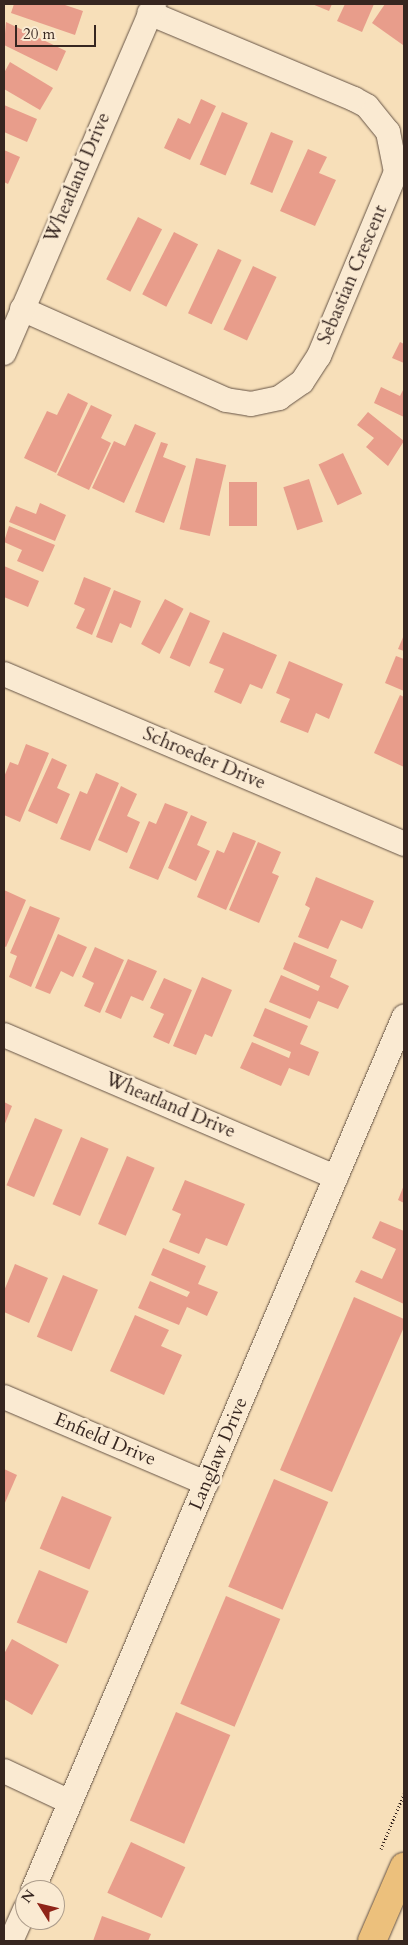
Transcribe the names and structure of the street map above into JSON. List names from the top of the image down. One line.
{"streets":{"street":["Wheatland Drive","Sebastian Crescent","Schroeder Drive","Enfield Drive","Langlaw Drive"]},"crossings":[["Wheatland Drive","Sebastian Crescent"],["Wheatland Drive","Langlaw Drive"],["Enfield Drive","Langlaw Drive"]],"scale_bar":"20 m","north":"top left"}
